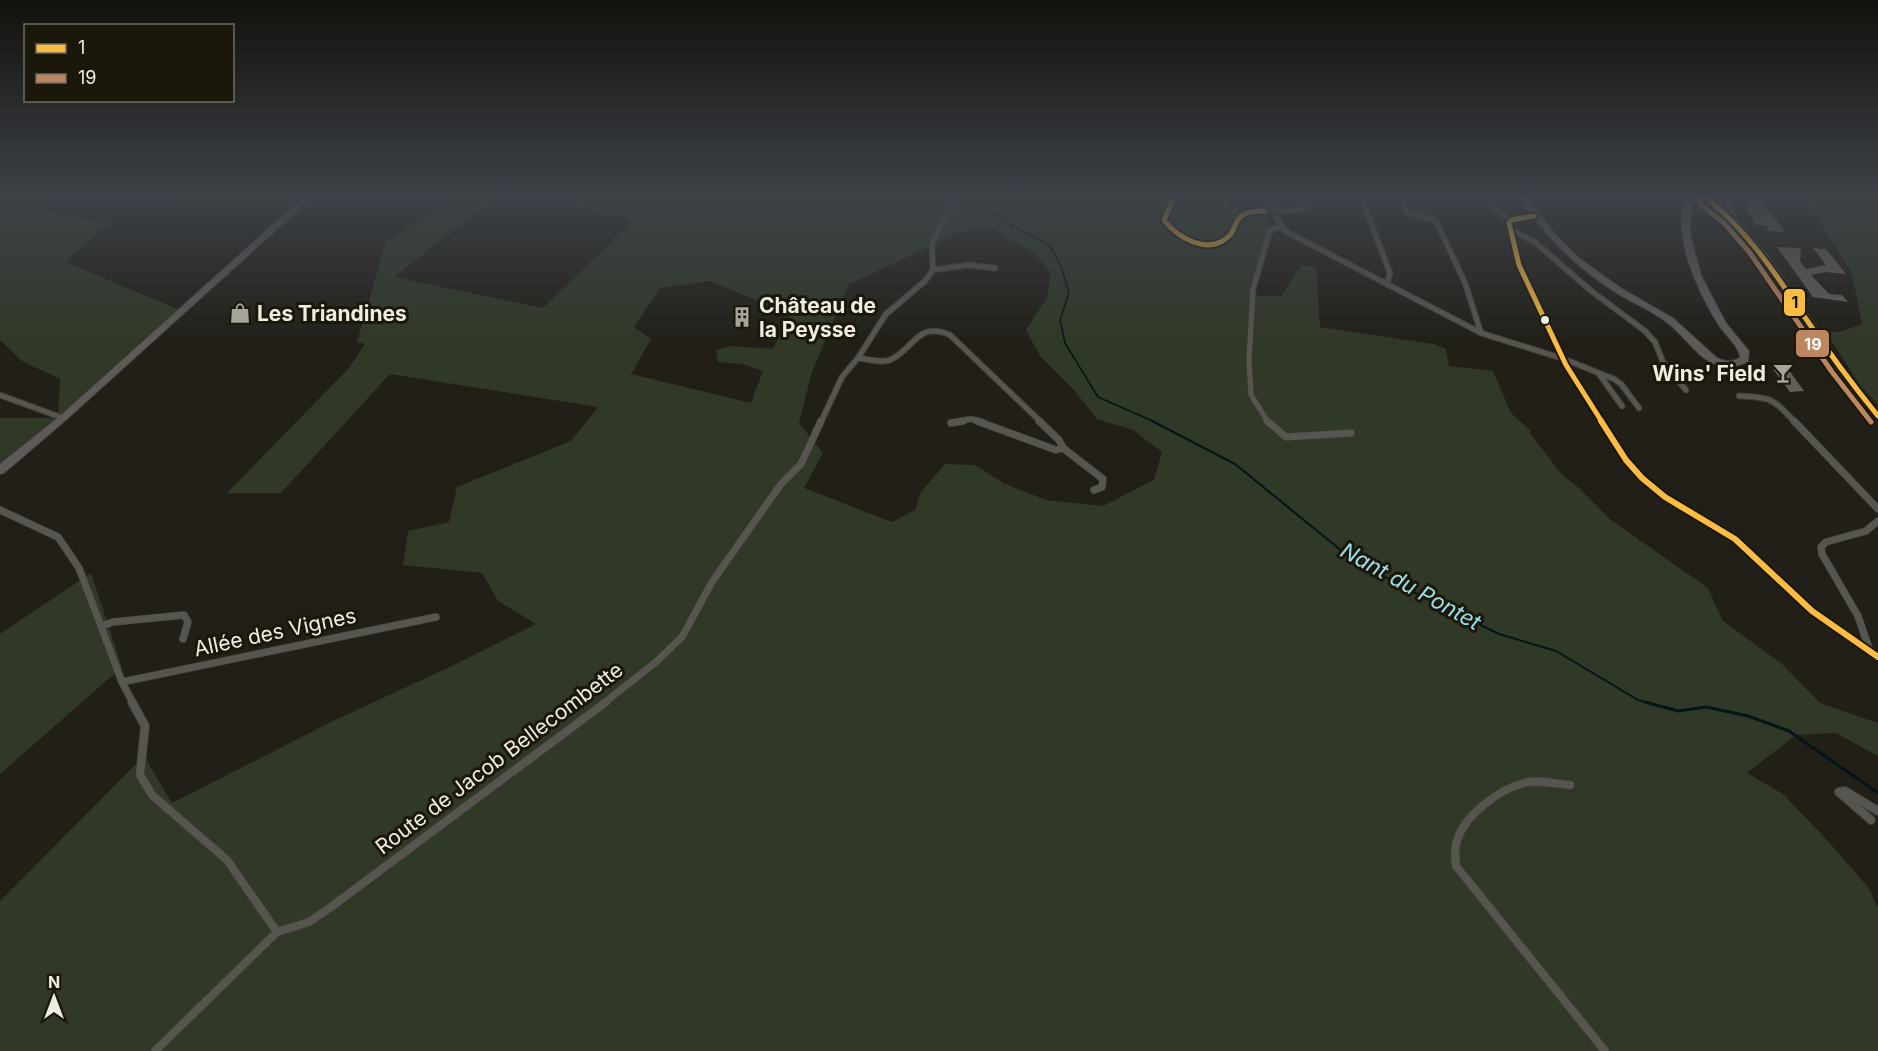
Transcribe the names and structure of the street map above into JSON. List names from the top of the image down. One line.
{"streets":{"street":["Allée des Vignes","Route de Jacob Bellecombette"]},"water":["Nant du Pontet"],"places":{"shop":["Les Triandines"],"building":["Château de la Peysse"],"bar":["Wins' Field"]},"lines":["transit line 1","transit line 19"],"legend":["1","19"],"north":"top"}
